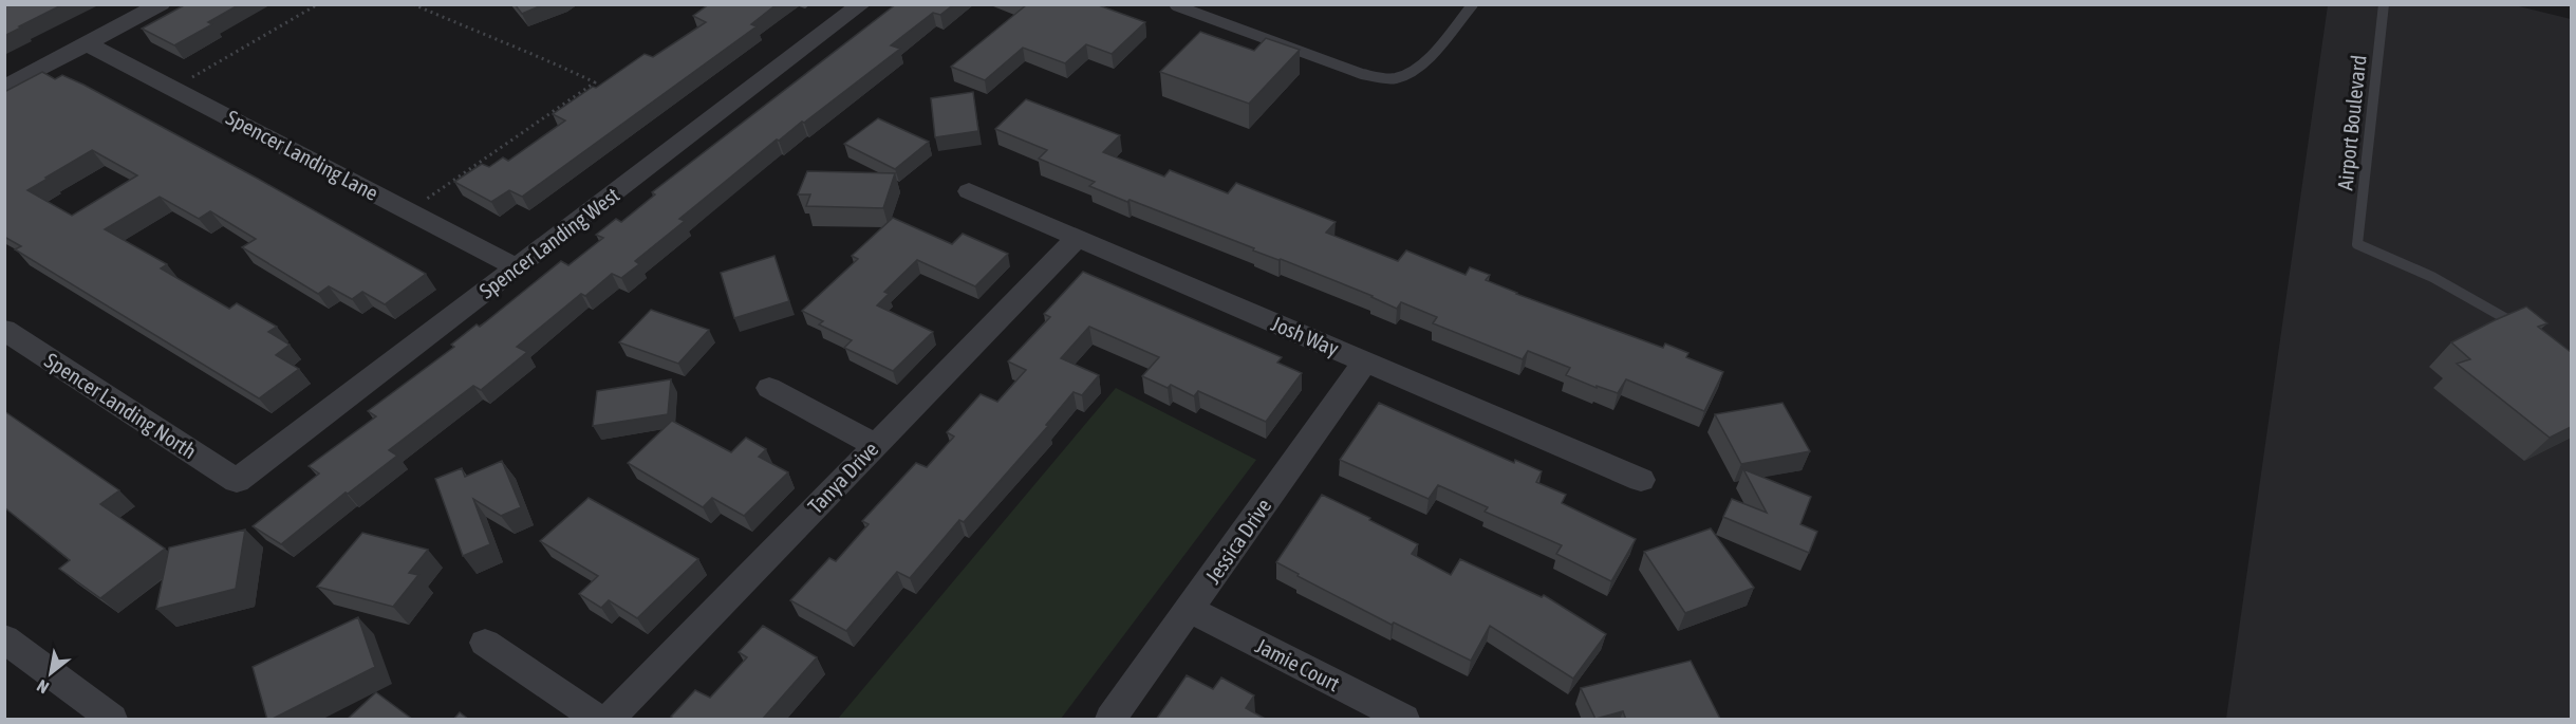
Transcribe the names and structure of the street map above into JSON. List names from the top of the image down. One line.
{"streets":{"street":["Spencer Landing Lane","Spencer Landing West","Josh Way","Spencer Landing North","Tanya Drive","Jessica Drive","Jamie Court"],"lane":["Airport Boulevard"]},"crossings":[["Spencer Landing Lane","Spencer Landing West"],["Spencer Landing West","Spencer Landing North"],["Josh Way","Tanya Drive"],["Josh Way","Jessica Drive"],["Jessica Drive","Jamie Court"]],"north":"bottom left"}
